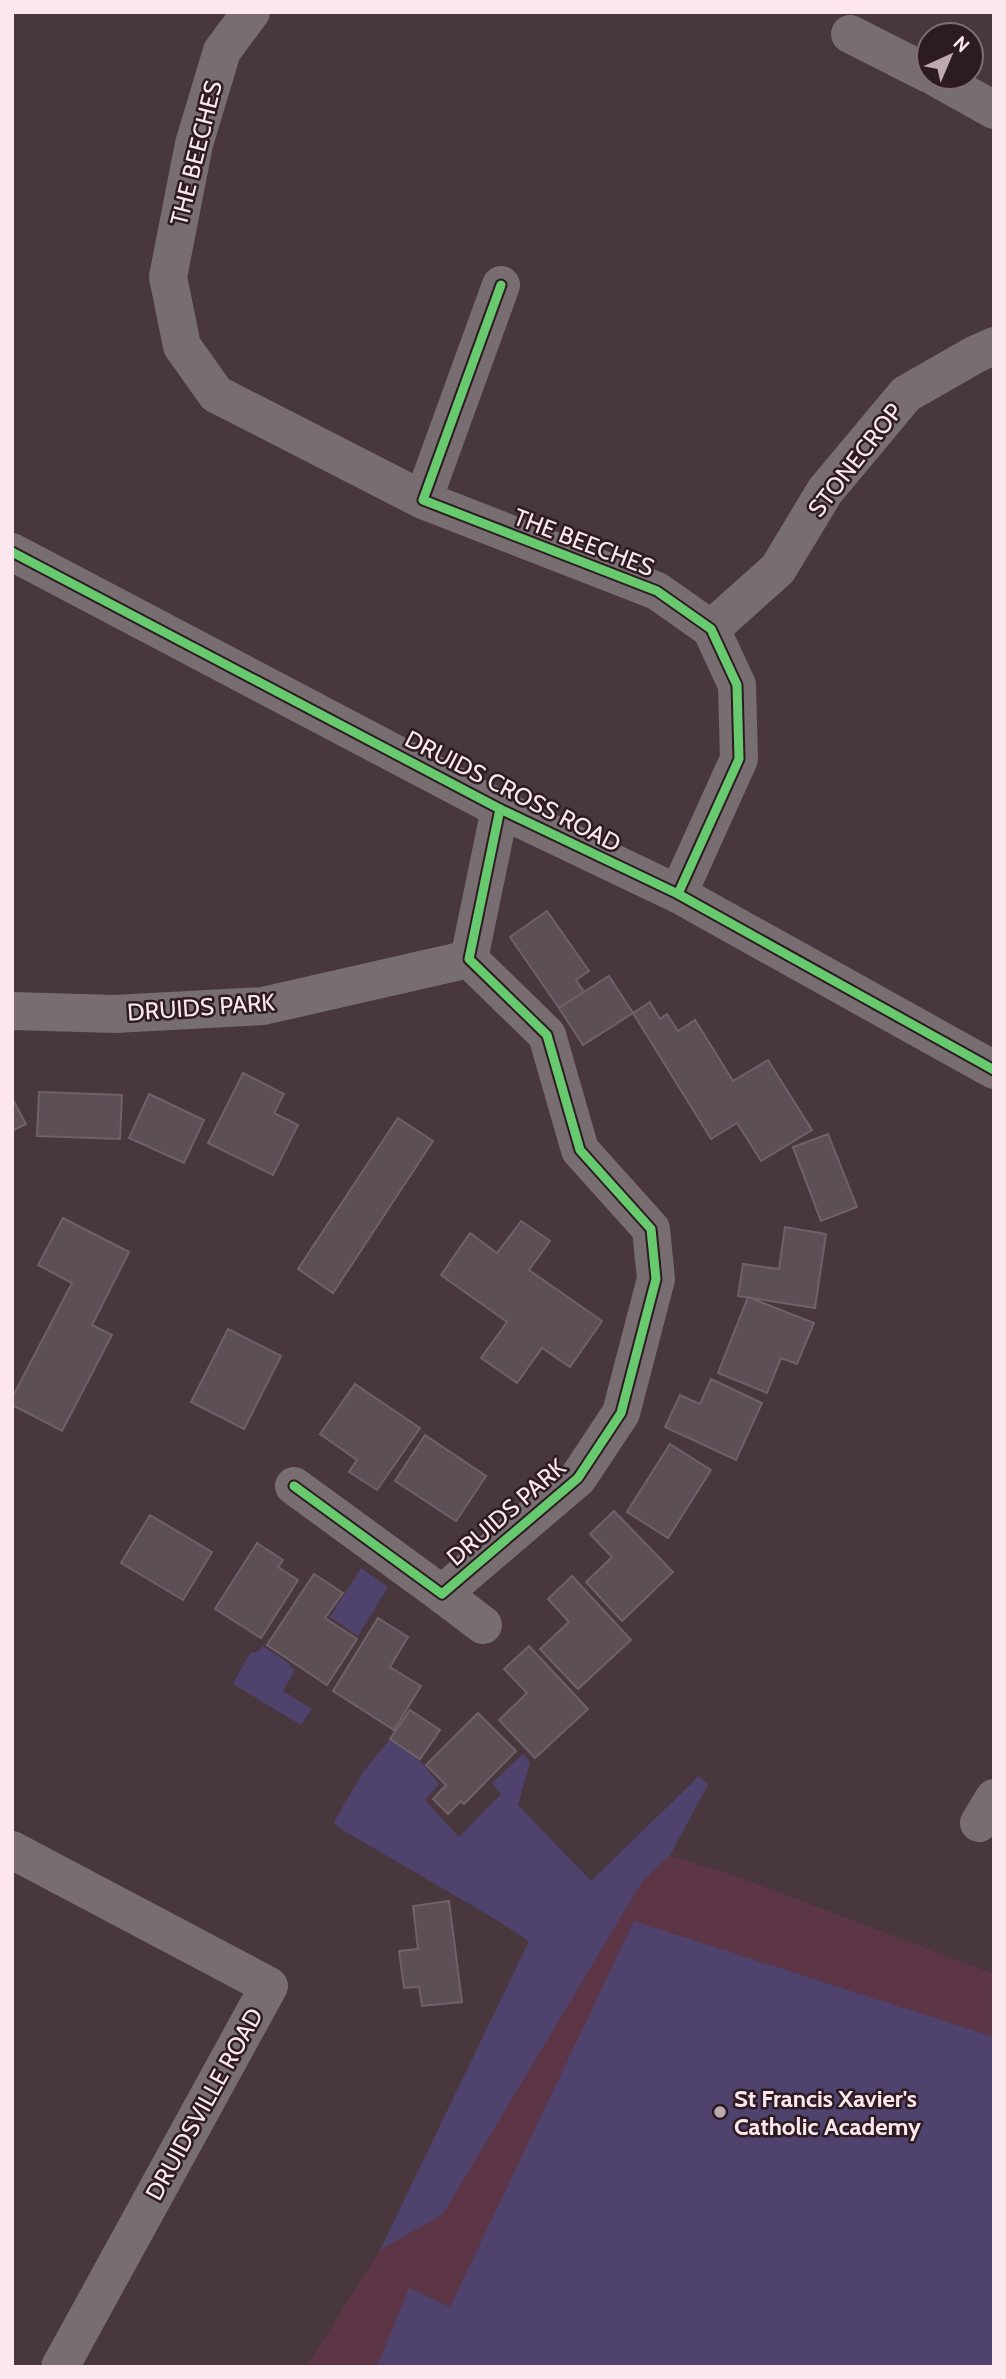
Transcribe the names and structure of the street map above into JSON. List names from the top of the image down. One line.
{"streets":{"street":["THE BEECHES","STONECROP","DRUIDS CROSS ROAD","DRUIDS PARK","DRUIDSVILLE ROAD"]},"crossings":[["THE BEECHES","STONECROP"],["THE BEECHES","DRUIDS CROSS ROAD"]],"places":["St Francis Xavier's Catholic Academy"],"north":"top right"}
